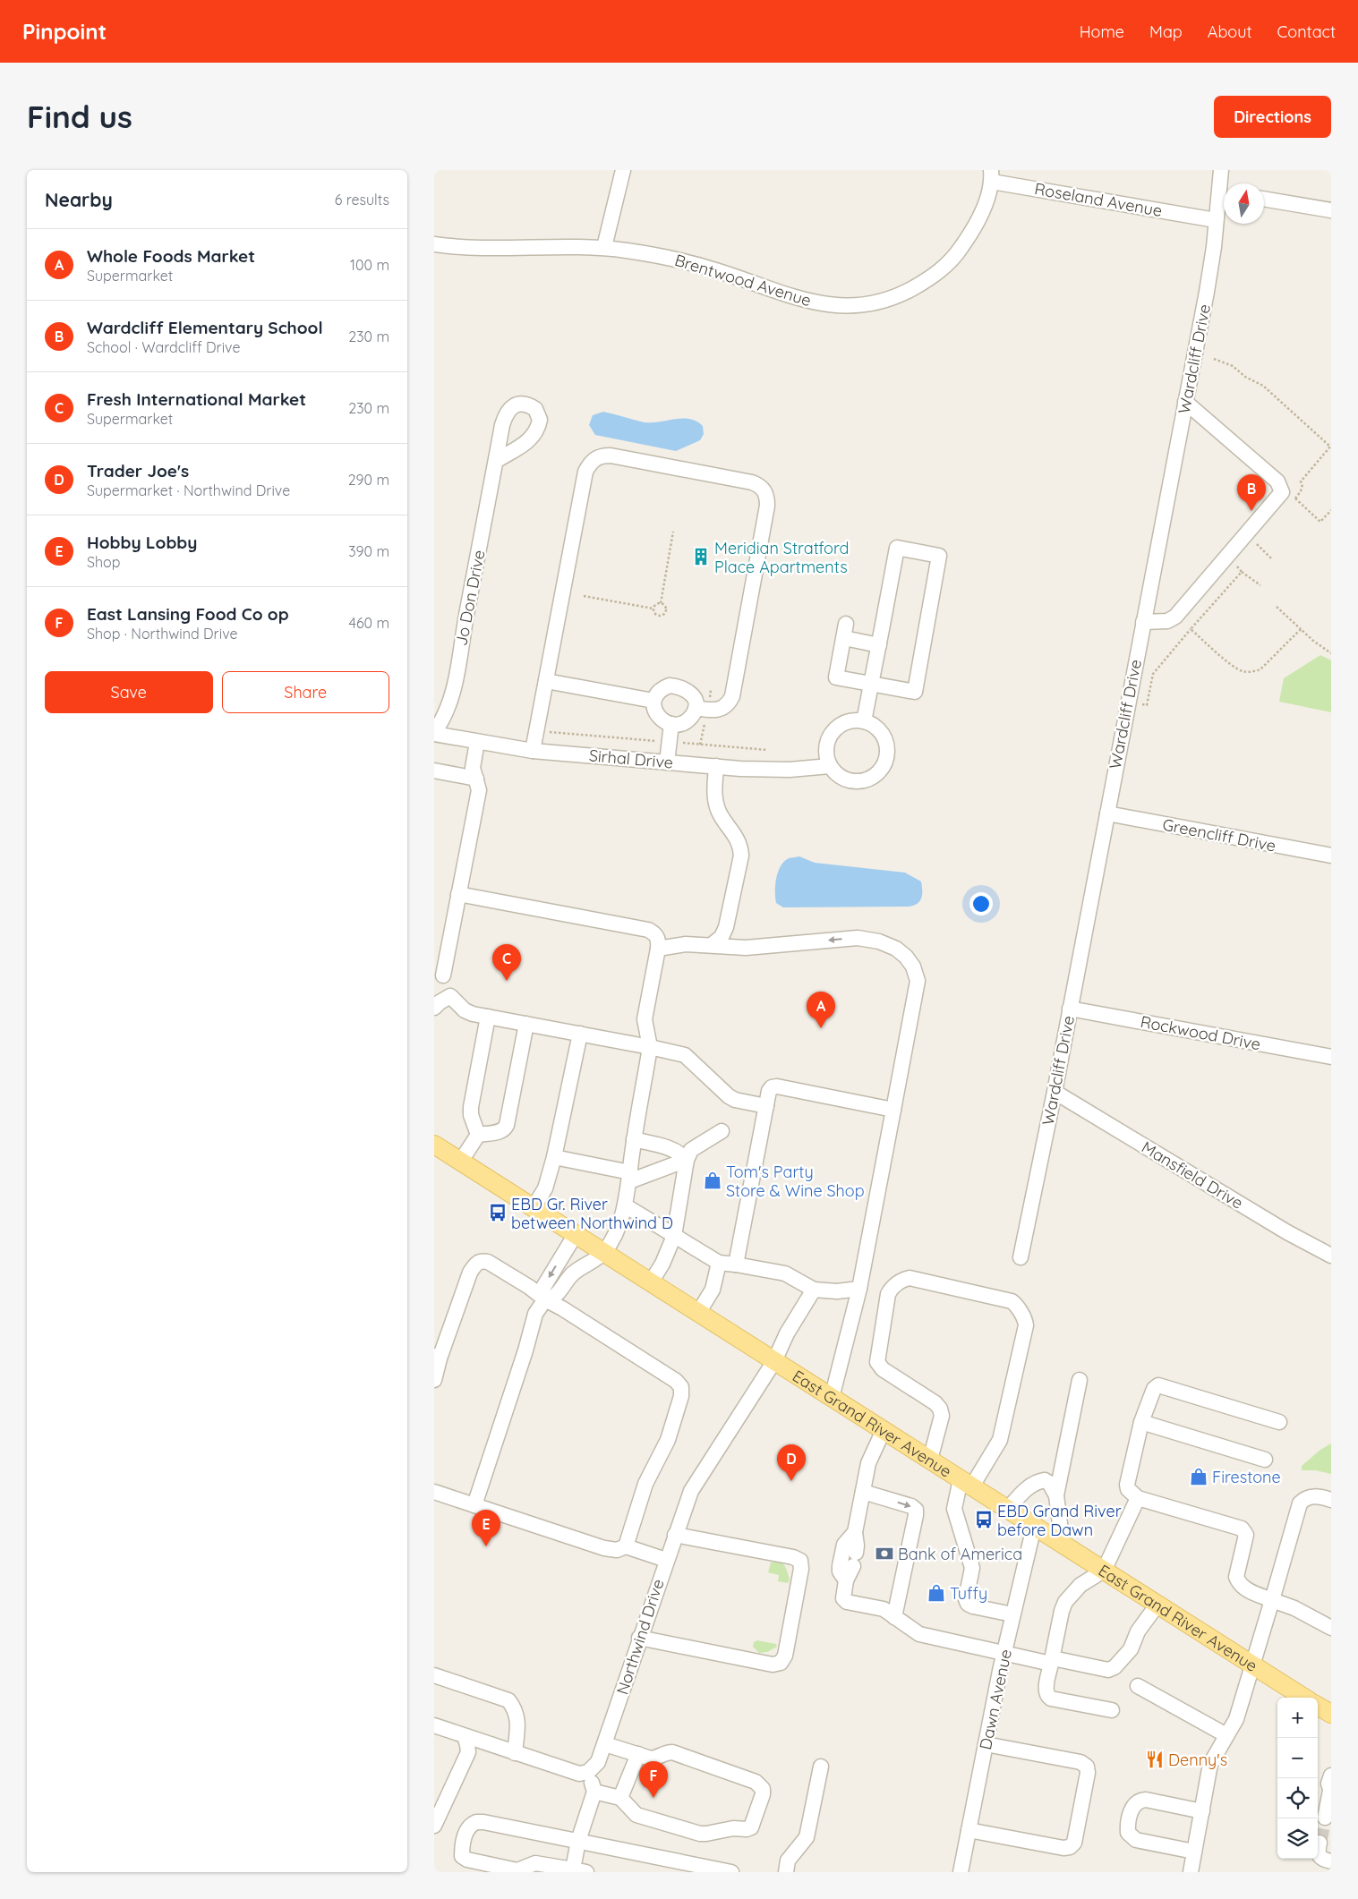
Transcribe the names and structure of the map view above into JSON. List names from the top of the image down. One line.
{"streets":{"main road":["East Grand River Avenue"],"street":["Roseland Avenue","Brentwood Avenue","Wardcliff Drive","Jo Don Drive","Sirhal Drive","Greencliff Drive","Rockwood Drive","Mansfield Drive","Northwind Drive","Dawn Avenue"]},"crossings":[["Roseland Avenue","Brentwood Avenue"],["Roseland Avenue","Wardcliff Drive"],["Wardcliff Drive","Greencliff Drive"],["Wardcliff Drive","Rockwood Drive"],["Wardcliff Drive","Mansfield Drive"],["Jo Don Drive","Sirhal Drive"],["East Grand River Avenue","Northwind Drive"],["East Grand River Avenue","Dawn Avenue"]],"places":{"building":["Meridian Stratford Place Apartments"],"shop":["Tom's Party Store & Wine Shop","Firestone","Tuffy"],"bus stop":["EBD Gr. River between Northwind D","EBD Grand River before Dawn"],"bank":["Bank of America"],"restaurant":["Denny's"]},"north":"top","page":{"header":"Pinpoint","nav":["Home","Map","About","Contact"],"buttons":["Directions",["Save","Share"]],"title":"Find us","heading":["Nearby","6 results"],"list":[{"mark":"A","name":"Whole Foods Market","note":"Supermarket","value":"100 m"},{"mark":"B","name":"Wardcliff Elementary School","note":"School · Wardcliff Drive","value":"230 m"},{"mark":"C","name":"Fresh International Market","note":"Supermarket","value":"230 m"},{"mark":"D","name":"Trader Joe's","note":"Supermarket · Northwind Drive","value":"290 m"},{"mark":"E","name":"Hobby Lobby","note":"Shop","value":"390 m"},{"mark":"F","name":"East Lansing Food Co op","note":"Shop · Northwind Drive","value":"460 m"}],"pins":["B","C","A","D","E","F"],"map_buttons":["+","−"]}}
